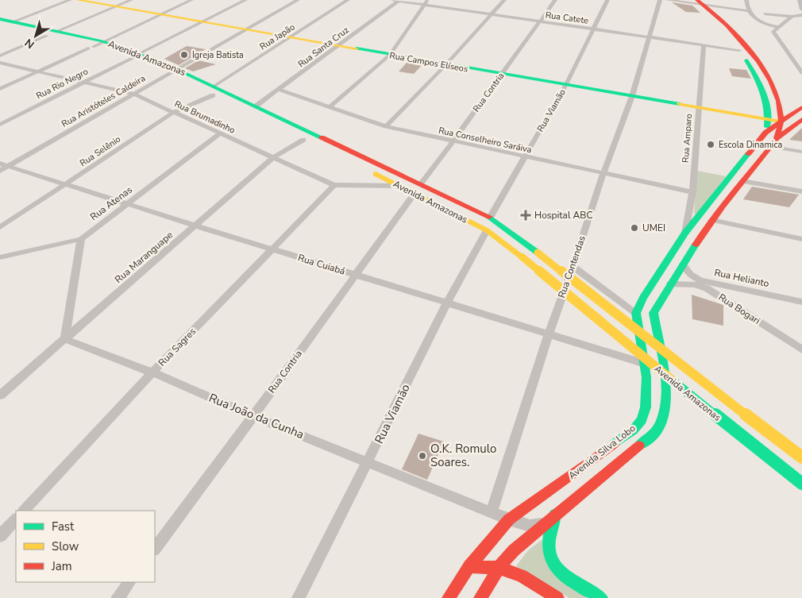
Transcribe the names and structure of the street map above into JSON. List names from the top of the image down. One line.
{"streets":{"main road":["Avenida Amazonas","Rua Campos Elíseos","Avenida Silva Lobo"],"street":["Rua Catete","Rua Japão","Rua Santa Cruz","Rua Rio Negro","Rua Contria","Rua Aristóteles Caldeira","Rua Viamão","Rua Brumadinho","Rua Amparo","Rua Conselheiro Saráiva","Rua Selênio","Rua Atenas","Rua Maranguape","Rua Cuiabá","Rua Contendas","Rua Helianto","Rua Bogari","Rua Sagres","Rua João da Cunha"]},"crossings":[["Rua Catete","Rua Santa Cruz"],["Rua Catete","Rua Contria"],["Rua Catete","Rua Viamão"],["Rua Catete","Rua Amparo"],["Rua Catete","Rua Contendas"],["Rua Japão","Avenida Amazonas"],["Rua Japão","Rua Campos Elíseos"],["Rua Santa Cruz","Avenida Amazonas"],["Rua Santa Cruz","Rua Campos Elíseos"],["Rua Santa Cruz","Rua Conselheiro Saráiva"],["Avenida Amazonas","Rua Rio Negro"],["Avenida Amazonas","Rua Contria"],["Avenida Amazonas","Rua Aristóteles Caldeira"],["Avenida Amazonas","Rua Viamão"],["Avenida Amazonas","Rua Brumadinho"],["Avenida Amazonas","Rua Selênio"],["Avenida Amazonas","Rua Maranguape"],["Rua Campos Elíseos","Rua Rio Negro"],["Rua Campos Elíseos","Rua Contria"],["Rua Campos Elíseos","Rua Aristóteles Caldeira"],["Rua Campos Elíseos","Rua Viamão"],["Rua Campos Elíseos","Rua Amparo"],["Rua Campos Elíseos","Rua Contendas"],["Rua Campos Elíseos","Avenida Silva Lobo"],["Rua Rio Negro","Rua Brumadinho"],["Rua Contria","Rua Conselheiro Saráiva"],["Rua Contria","Rua Cuiabá"],["Rua Contria","Rua João da Cunha"],["Rua Aristóteles Caldeira","Rua Brumadinho"],["Rua Aristóteles Caldeira","Rua Cuiabá"],["Rua Viamão","Rua Conselheiro Saráiva"],["Rua Viamão","Rua Cuiabá"],["Rua Viamão","Rua João da Cunha"],["Rua Brumadinho","Rua Selênio"],["Rua Brumadinho","Rua Atenas"],["Rua Brumadinho","Rua Maranguape"],["Rua Brumadinho","Rua Sagres"],["Rua Amparo","Rua Conselheiro Saráiva"],["Rua Conselheiro Saráiva","Rua Contendas"],["Rua Selênio","Rua Cuiabá"],["Rua Atenas","Rua Cuiabá"],["Rua Maranguape","Rua Cuiabá"],["Rua Maranguape","Rua João da Cunha"],["Rua Cuiabá","Rua Contendas"],["Rua Cuiabá","Rua Sagres"],["Rua Cuiabá","Avenida Silva Lobo"],["Rua Contendas","Rua João da Cunha"],["Rua Helianto","Avenida Silva Lobo"],["Rua Bogari","Avenida Silva Lobo"],["Rua Sagres","Rua João da Cunha"],["Rua João da Cunha","Avenida Silva Lobo"]],"places":{"other":["Igreja Batista","Escola Dinamica","UMEI","O.K. Romulo Soares."],"health":["Hospital ABC"]},"legend":["Fast","Slow","Jam"],"north":"bottom left"}
